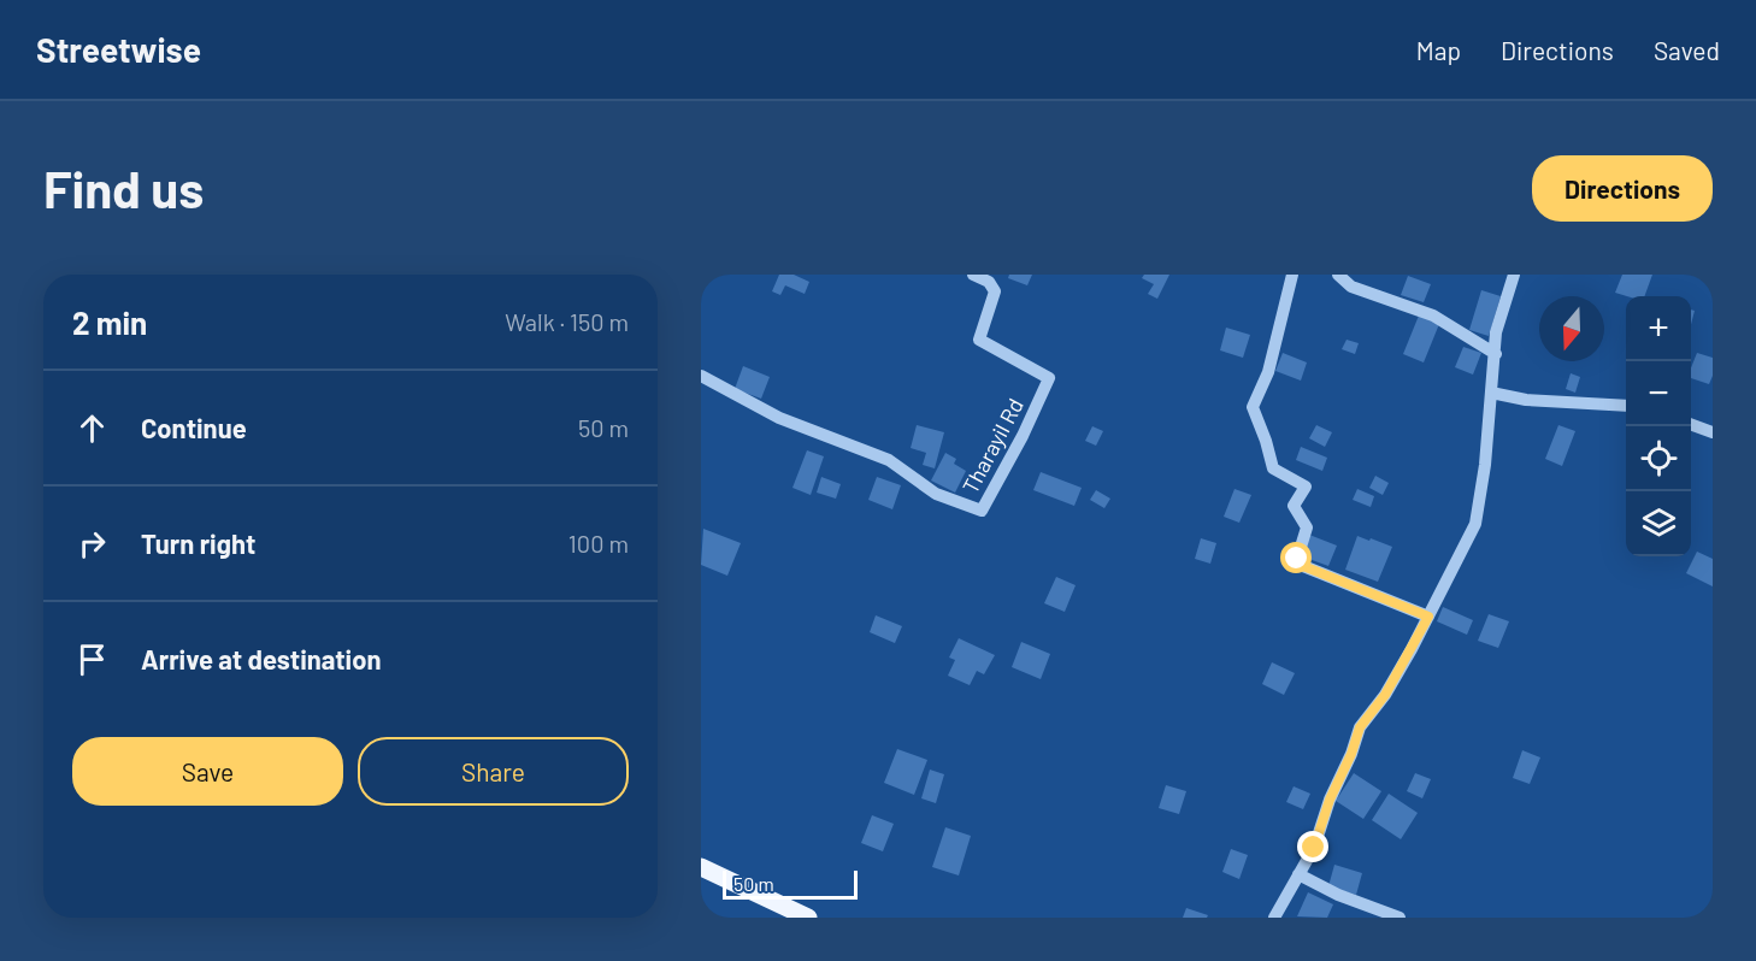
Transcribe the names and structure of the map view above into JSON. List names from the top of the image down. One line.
{"streets":{"street":["Tharayil Rd"]},"scale_bar":"50 m","north":"bottom","page":{"header":"Streetwise","nav":["Map","Directions","Saved"],"buttons":["Directions",["Save","Share"]],"title":"Find us","heading":["2 min","Walk · 150 m"],"map_buttons":["+","−"],"list":[["Continue","50 m"],["Turn right","100 m"],"Arrive at destination"],"scale":"50 m"}}
